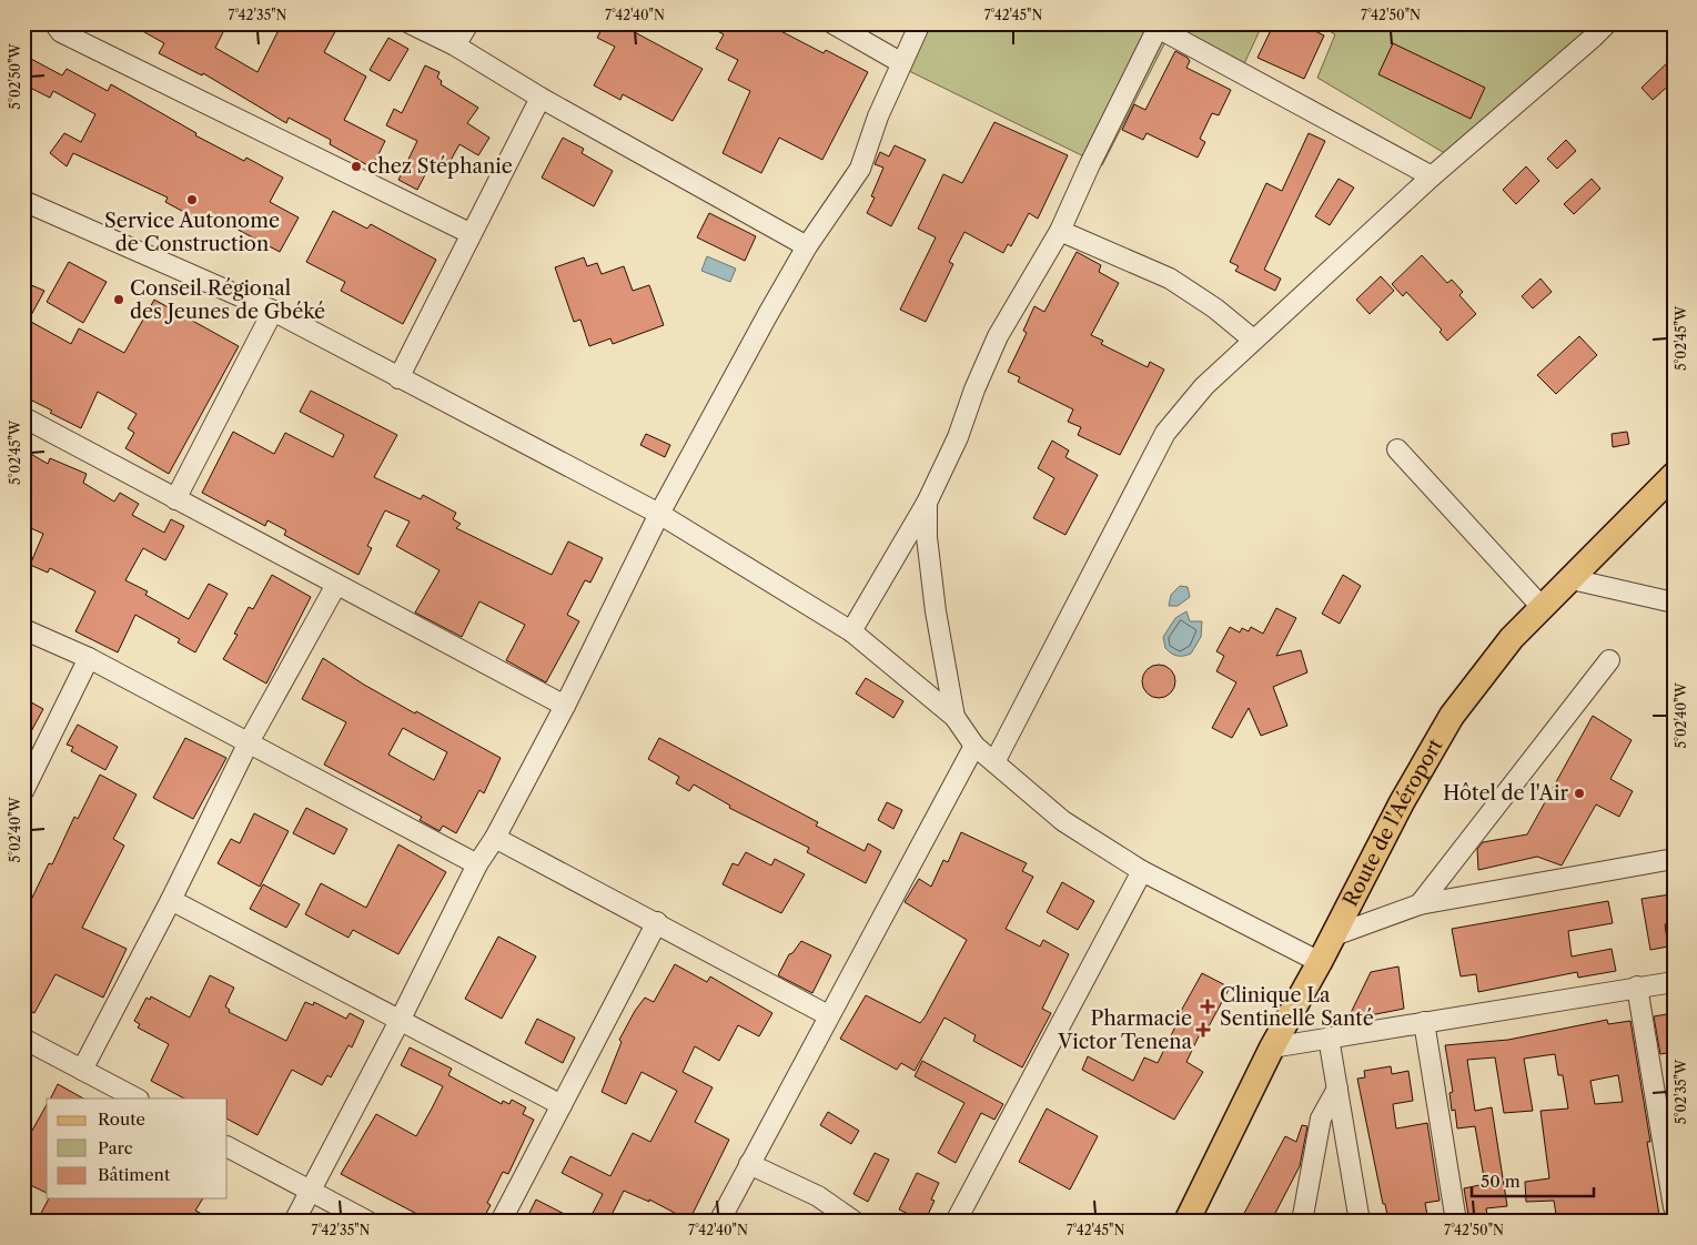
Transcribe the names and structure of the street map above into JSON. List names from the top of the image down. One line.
{"streets":{"main road":["Route de l'Aéroport"]},"places":{"other":["chez Stéphanie","Service Autonome de Construction","Conseil Régional des Jeunes de Gbéké","Hôtel de l'Air"],"health":["Clinique La Sentinelle Santé","Pharmacie Victor Tenena"]},"legend":["Route","Parc","Bâtiment"],"scale_bar":"50 m","coordinates":["7°42'35\"N","7°42'40\"N","7°42'45\"N","7°42'50\"N","5°02'50\"W","5°02'45\"W","5°02'40\"W","5°02'35\"W"]}
